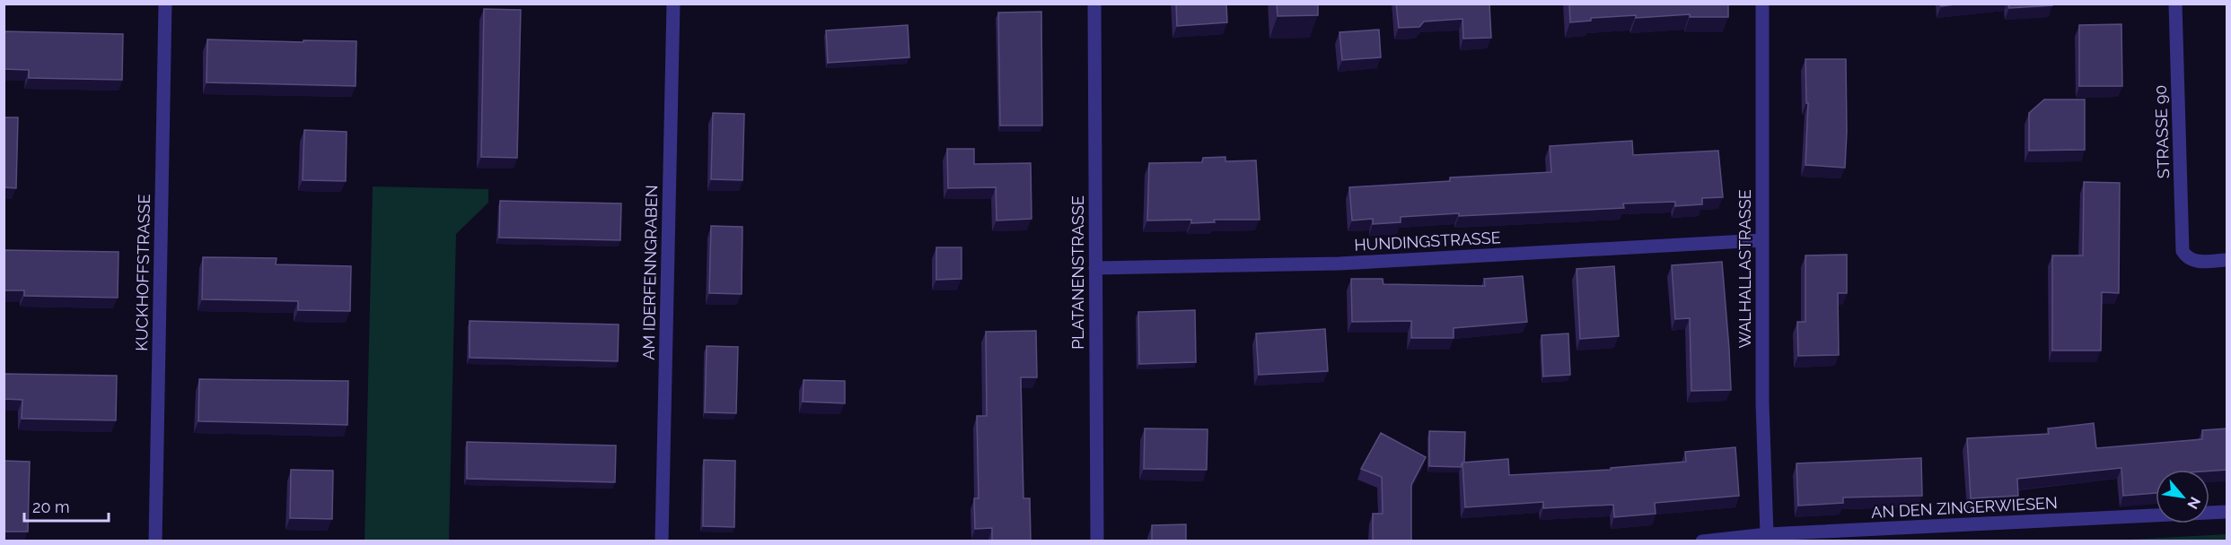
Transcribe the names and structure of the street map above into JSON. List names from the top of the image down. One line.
{"streets":{"street":["STRASSE 90","HUNDINGSTRASSE","WALHALLASTRASSE","KUCKHOFFSTRASSE","AM IDERFENNGRABEN","PLATANENSTRASSE","AN DEN ZINGERWIESEN"]},"crossings":[["HUNDINGSTRASSE","WALHALLASTRASSE"],["HUNDINGSTRASSE","PLATANENSTRASSE"],["WALHALLASTRASSE","AN DEN ZINGERWIESEN"]],"scale_bar":"20 m","north":"bottom right"}
